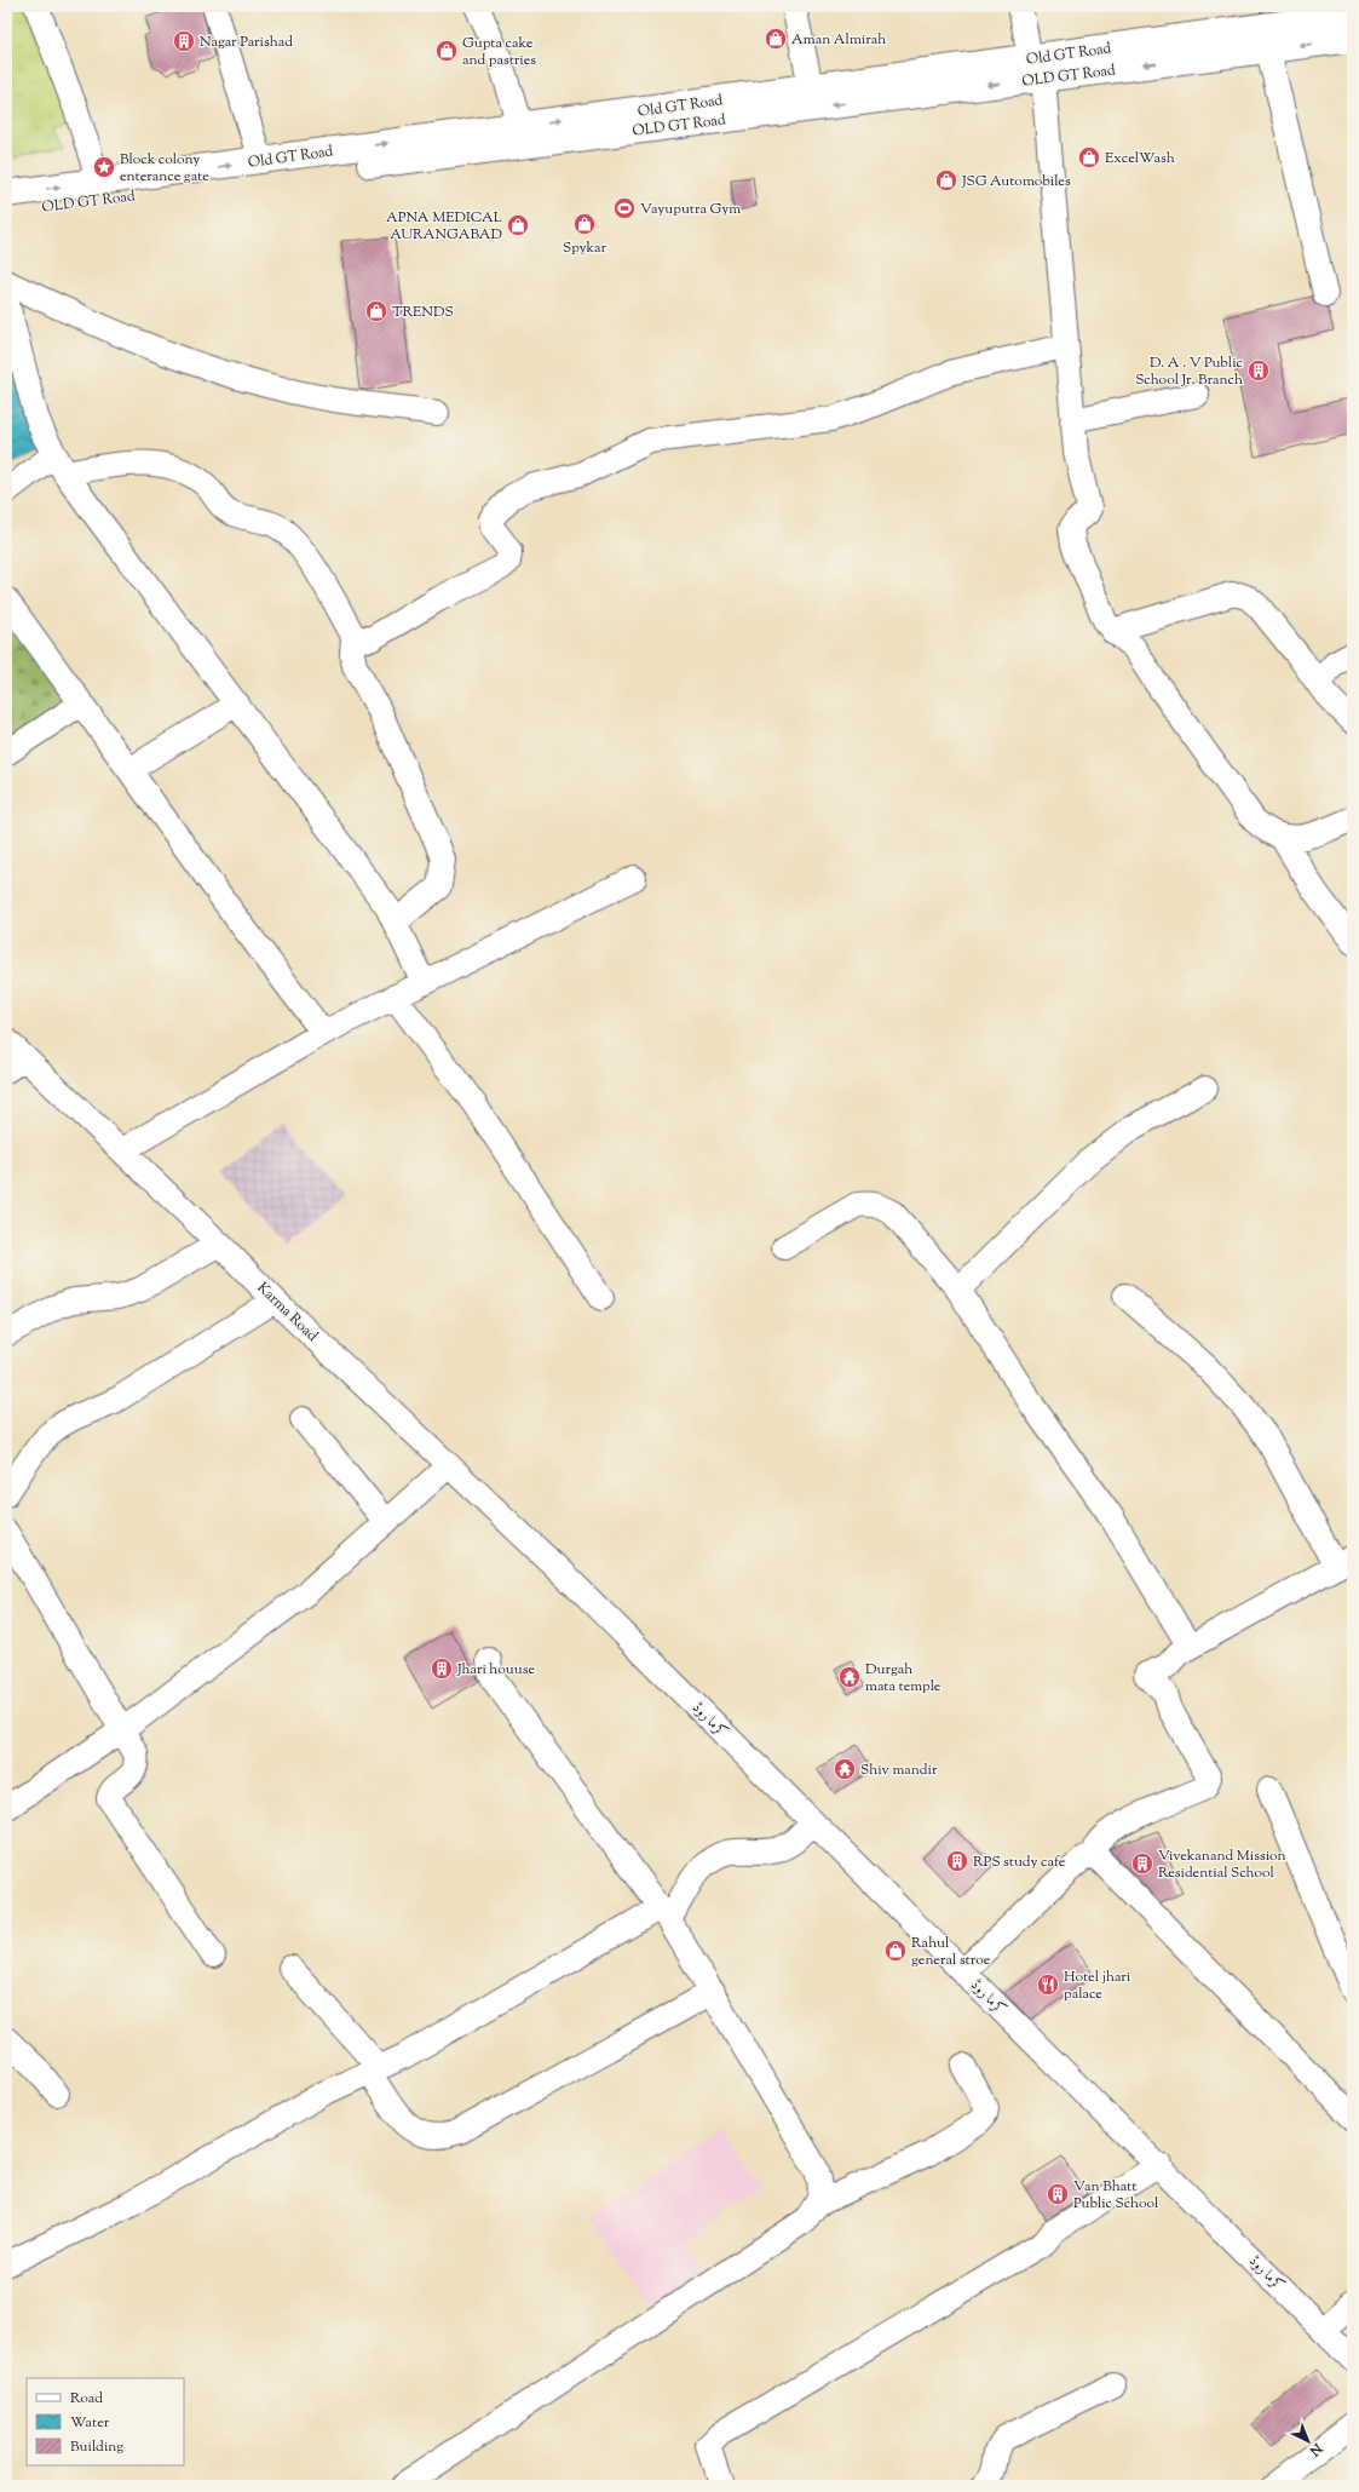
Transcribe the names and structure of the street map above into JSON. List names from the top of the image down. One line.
{"streets":{"main road":["Old GT Road","OLD GT Road"],"street":["Karma Road","کرما روڈ"]},"crossings":[["Old GT Road","OLD GT Road"],["Karma Road","کرما روڈ"]],"one_way":["Old GT Road","OLD GT Road"],"places":{"shop":["Aman Almirah","Gupta cake and pastries","ExcelWash","JSG Automobiles","Spykar","APNA MEDICAL AURANGABAD","TRENDS","Rahul general stroe"],"building":["Nagar Parishad","D. A . V Public School Jr. Branch","Jhari houuse","RPS study cafe","Vivekanand Mission Residential School","Van Bhatt Public School"],"place":["Block colony enterance gate"],"sports":["Vayuputra Gym"],"temple":["Durgah mata temple","Shiv mandir"],"restaurant":["Hotel jhari palace"]},"legend":["Road","Water","Building"],"north":"bottom right"}
